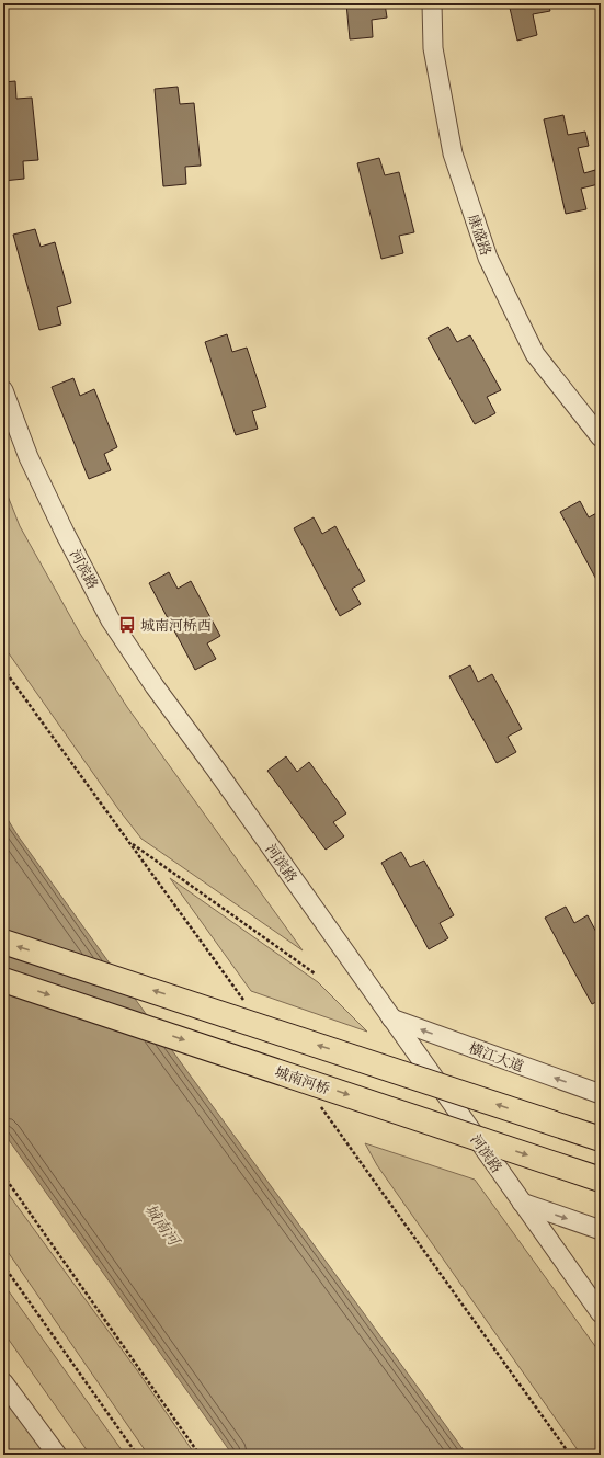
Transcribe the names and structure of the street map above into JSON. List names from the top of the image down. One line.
{"streets":{"highway":["城南河桥"],"street":["康盛路","河滨路","横江大道"]},"crossings":[["河滨路","横江大道"]],"one_way":["横江大道"],"water":["城南河"],"places":{"bus stop":["城南河桥西"]}}
